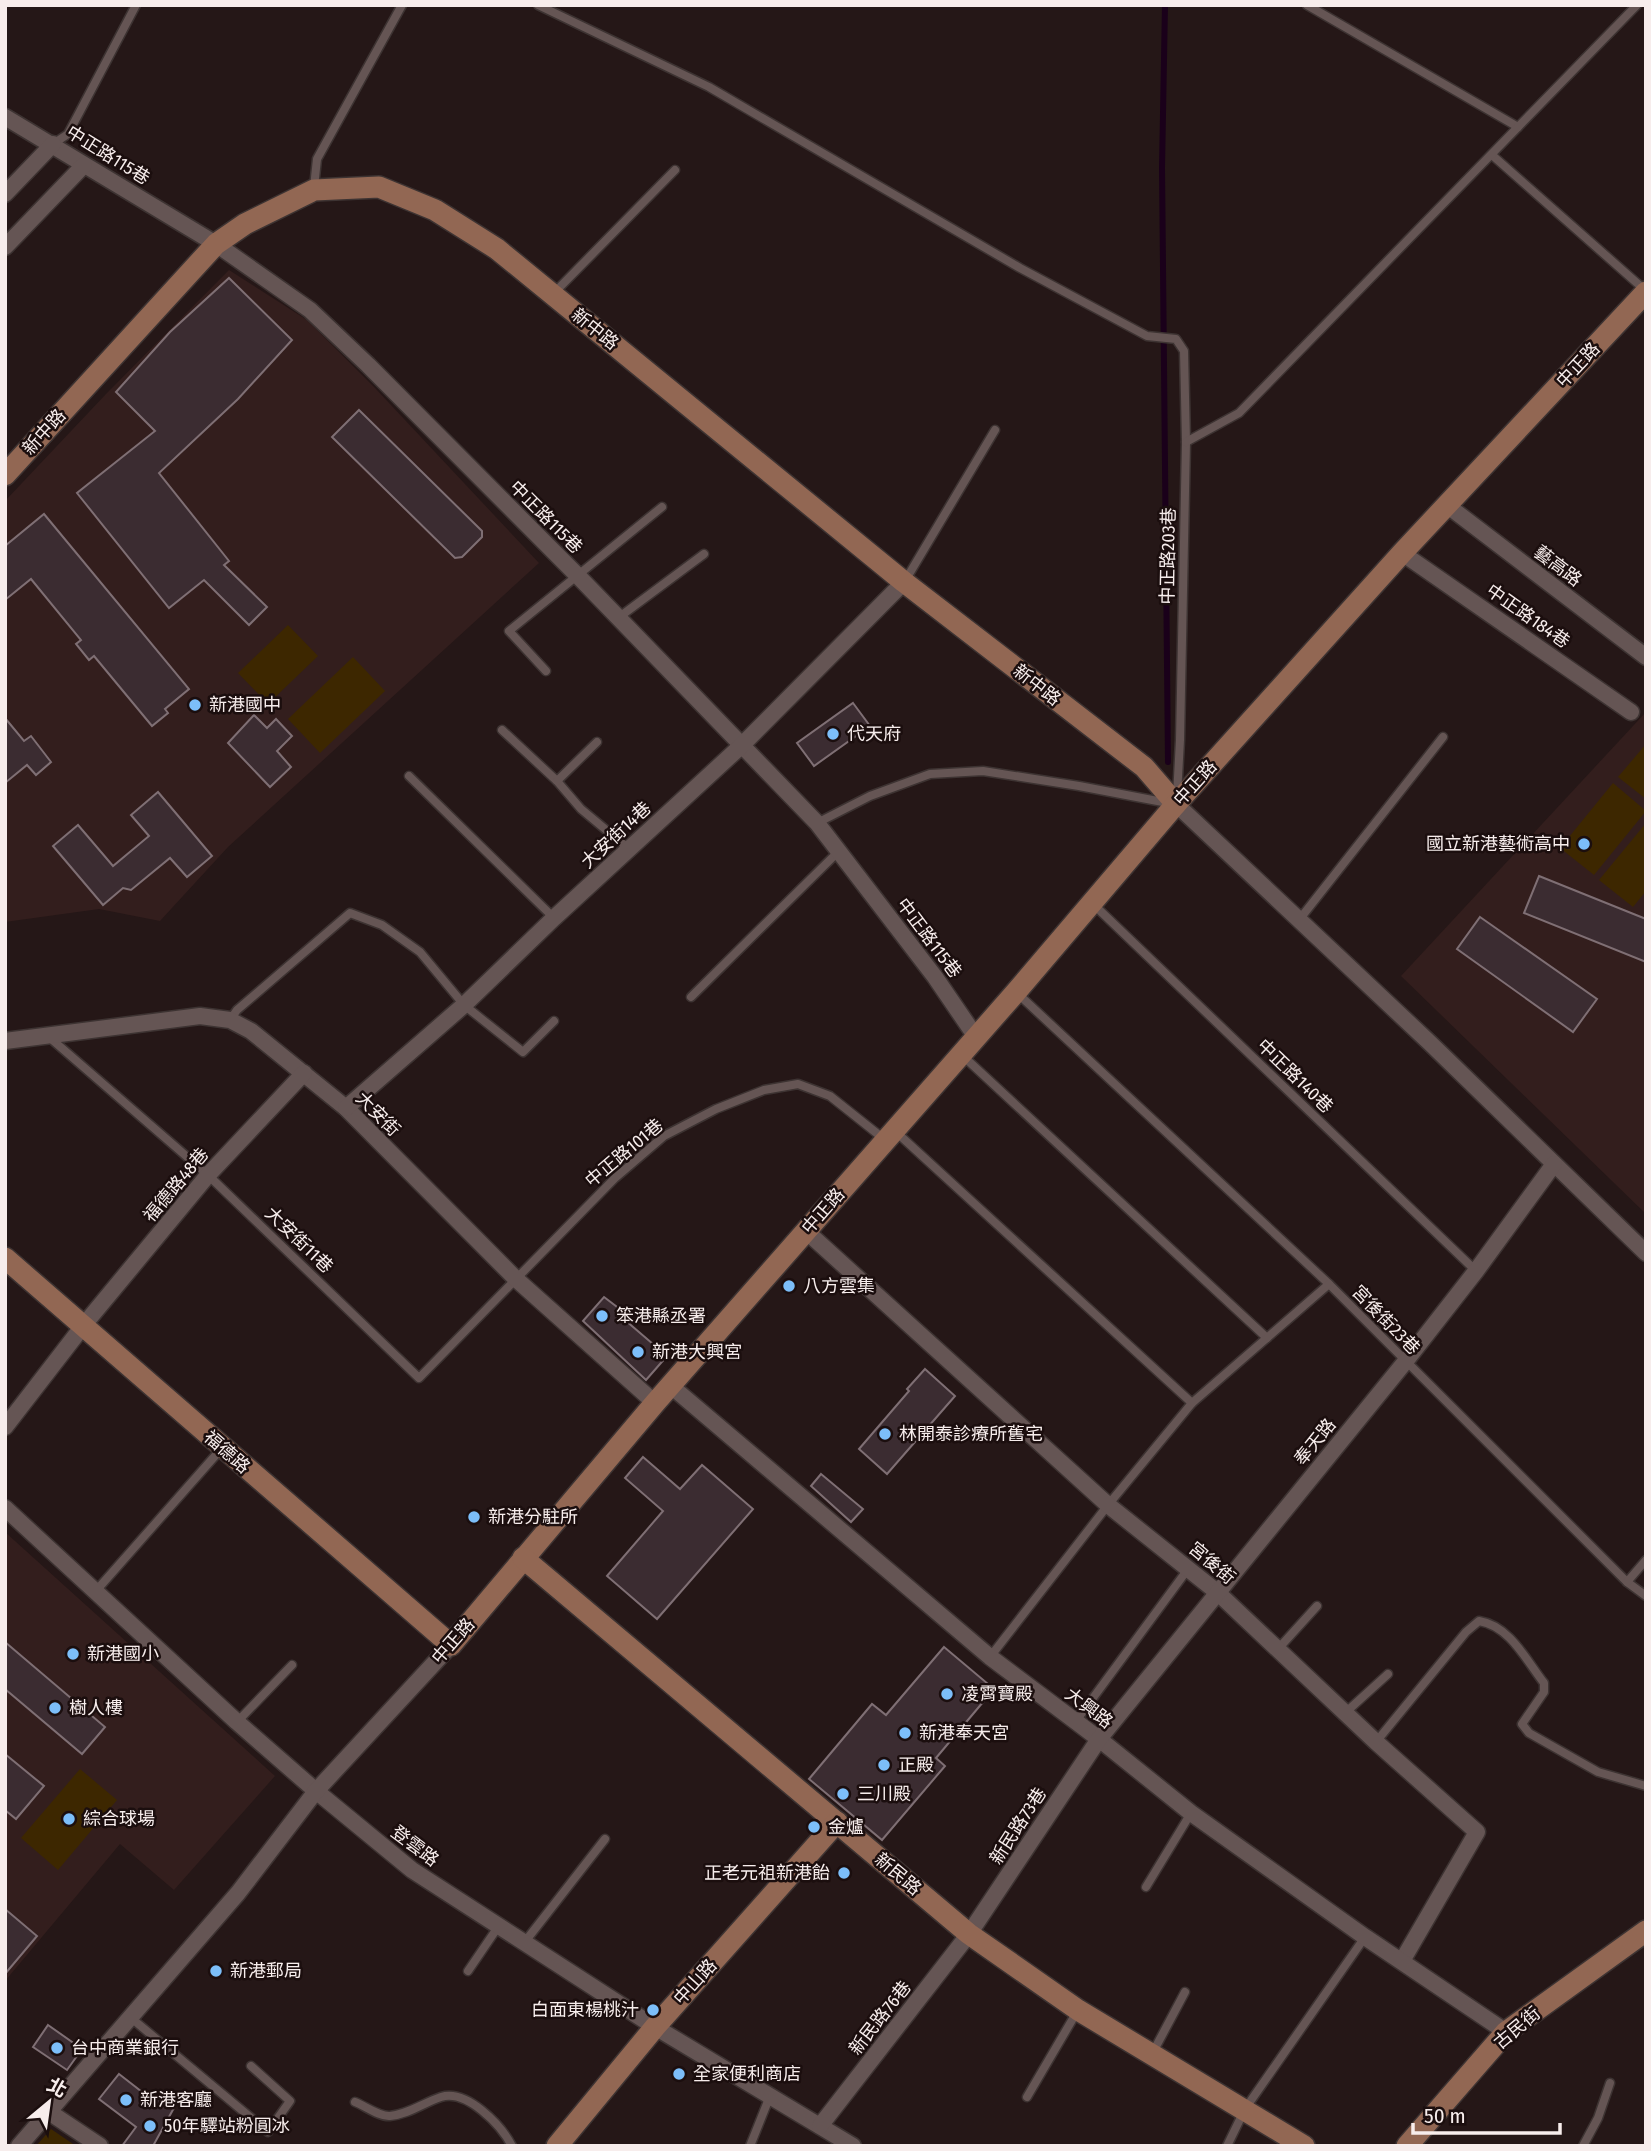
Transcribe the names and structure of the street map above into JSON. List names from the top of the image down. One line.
{"streets":{"main road":["新中路","中正路","福德路","新民路","中山路","古民街"],"street":["中正路115巷","藝高路","中正路184巷","大安街14巷","大安街","福德路48巷","奉天路","宮後街","大興路","新民路73巷","登雲路","新民路76巷"],"lane":["中正路203巷","中正路140巷","中正路101巷","大安街11巷","宮後街23巷"]},"crossings":[["中正路115巷","新中路"],["中正路115巷","中正路"],["中正路115巷","大安街14巷"],["新中路","中正路"],["新中路","中正路203巷"],["新中路","大安街14巷"],["中正路","中正路203巷"],["中正路","藝高路"],["中正路","中正路184巷"],["中正路","中正路140巷"],["中正路","大安街"],["中正路","中正路101巷"],["中正路","福德路"],["中正路","宮後街"],["中正路","大興路"],["中正路","登雲路"],["中正路","新民路"],["大安街14巷","大安街"],["中正路140巷","奉天路"],["大安街","中正路101巷"],["大安街","福德路48巷"],["大安街","大安街11巷"],["中正路101巷","大安街11巷"],["中正路101巷","宮後街23巷"],["福德路48巷","大安街11巷"],["福德路48巷","福德路"],["宮後街23巷","奉天路"],["宮後街23巷","宮後街"],["宮後街23巷","大興路"],["奉天路","宮後街"],["奉天路","大興路"],["奉天路","新民路73巷"],["宮後街","大興路"],["大興路","新民路73巷"],["大興路","古民街"],["新民路73巷","新民路"],["新民路73巷","新民路76巷"],["登雲路","中山路"],["登雲路","新民路76巷"],["新民路","中山路"],["新民路","新民路76巷"]],"places":["新港國中","代天府","國立新港藝術高中","八方雲集","笨港縣丞署","新港大興宮","林開泰診療所舊宅","新港分駐所","新港國小","凌霄寶殿","樹人樓","新港奉天宮","正殿","三川殿","綜合球場","金爐","正老元祖新港飴","新港郵局","白面東楊桃汁","台中商業銀行","全家便利商店","新港客廳","50年驛站粉圓冰"],"scale_bar":"50 m","north":"top right"}
